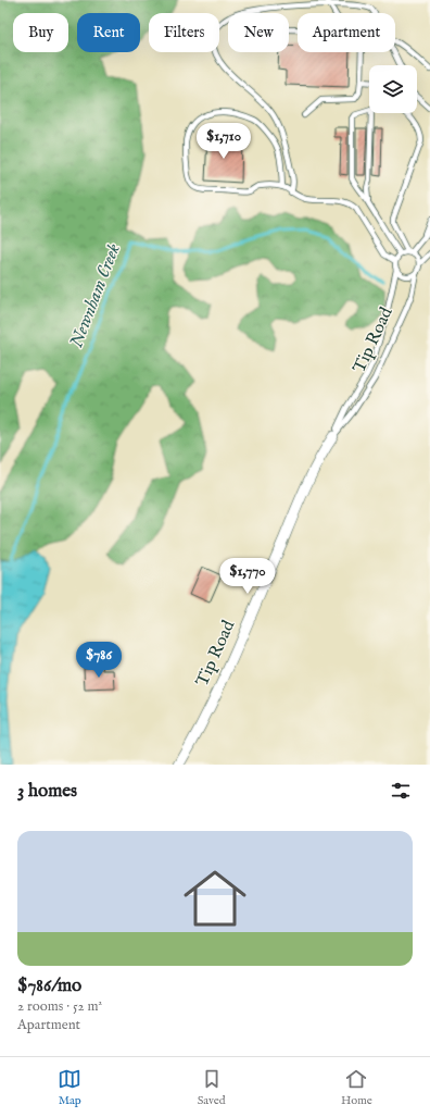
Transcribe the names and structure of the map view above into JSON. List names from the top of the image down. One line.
{"streets":{"street":["Tip Road"]},"water":["Newnham Creek"],"page":{"chip":["Buy","Rent","Filters","New","Apartment"],"price":["$1,710","$1,770","$786"],"heading":"3 homes","list":[{"name":"$786/mo","note":"2 rooms · 52 m² · Apartment"}],"tabs":["Map","Saved","Home"]}}
